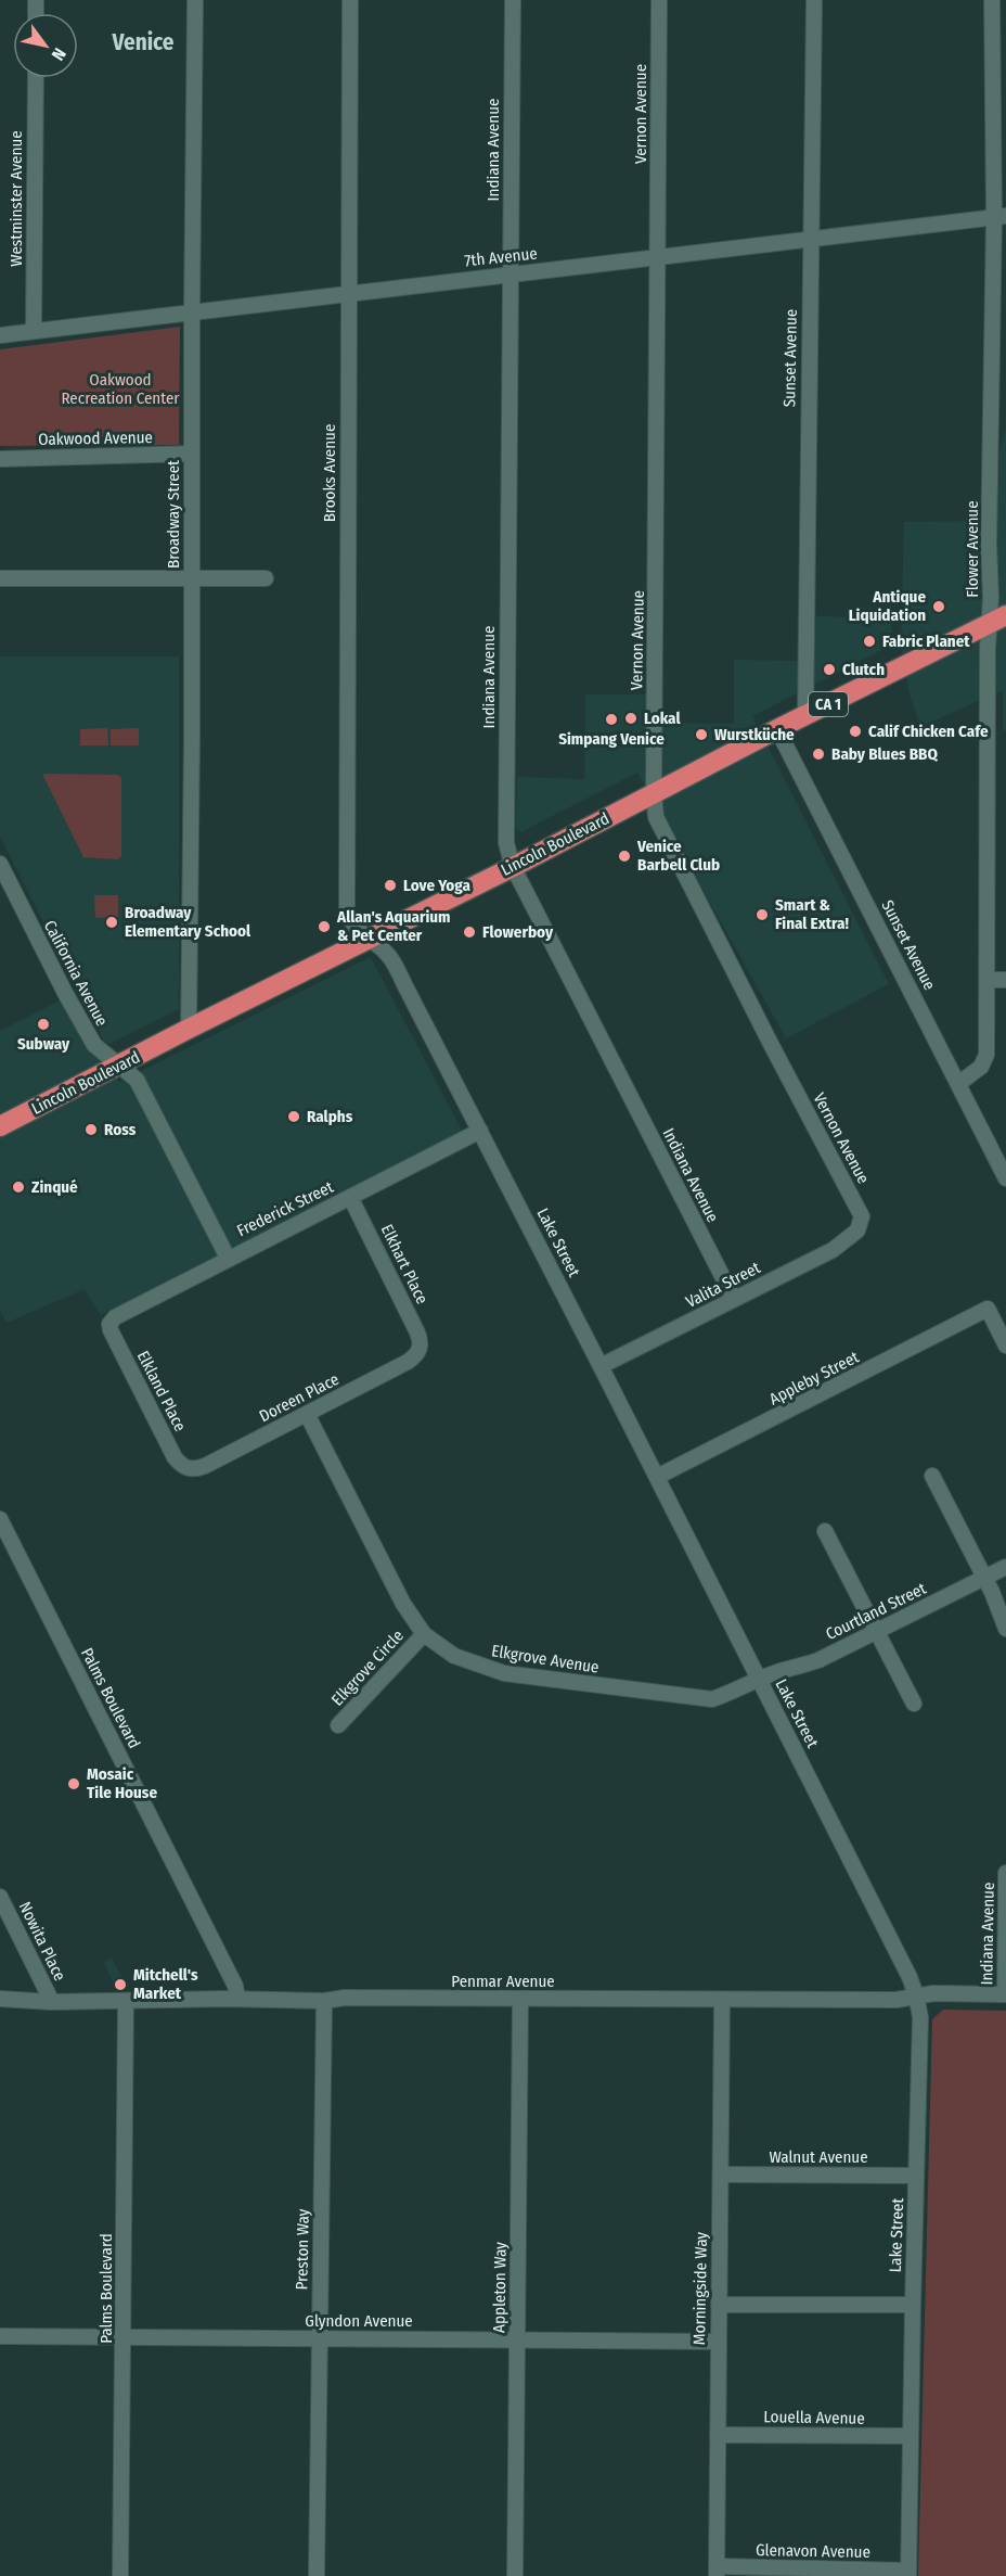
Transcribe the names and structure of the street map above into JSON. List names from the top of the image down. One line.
{"streets":{"highway":["CA 1","Lincoln Boulevard"],"street":["Vernon Avenue","Indiana Avenue","Westminster Avenue","7th Avenue","Sunset Avenue","Oakwood Avenue","Brooks Avenue","Broadway Street","Flower Avenue","California Avenue","Frederick Street","Lake Street","Elkhart Place","Valita Street","Appleby Street","Elkland Place","Doreen Place","Courtland Street","Elkgrove Avenue","Elkgrove Circle","Palms Boulevard","Nowita Place","Penmar Avenue","Walnut Avenue","Preston Way","Appleton Way","Morningside Way","Glyndon Avenue","Louella Avenue","Glenavon Avenue"]},"crossings":[["Vernon Avenue","7th Avenue"],["Vernon Avenue","Lincoln Boulevard"],["Vernon Avenue","Valita Street"],["Indiana Avenue","7th Avenue"],["Indiana Avenue","Lincoln Boulevard"],["Indiana Avenue","Valita Street"],["Indiana Avenue","Penmar Avenue"],["Westminster Avenue","7th Avenue"],["7th Avenue","Sunset Avenue"],["7th Avenue","Brooks Avenue"],["7th Avenue","Broadway Street"],["7th Avenue","Flower Avenue"],["Sunset Avenue","Flower Avenue"],["Sunset Avenue","Lincoln Boulevard"],["Oakwood Avenue","Broadway Street"],["Brooks Avenue","Lincoln Boulevard"],["Brooks Avenue","Lake Street"],["Broadway Street","Lincoln Boulevard"],["Flower Avenue","Lincoln Boulevard"],["Lincoln Boulevard","California Avenue"],["Lincoln Boulevard","Lake Street"],["California Avenue","Frederick Street"],["Frederick Street","Lake Street"],["Frederick Street","Elkhart Place"],["Frederick Street","Elkland Place"],["Lake Street","Valita Street"],["Lake Street","Appleby Street"],["Lake Street","Courtland Street"],["Lake Street","Elkgrove Avenue"],["Lake Street","Penmar Avenue"],["Lake Street","Walnut Avenue"],["Lake Street","Louella Avenue"],["Lake Street","Glenavon Avenue"],["Elkhart Place","Doreen Place"],["Elkland Place","Doreen Place"],["Doreen Place","Elkgrove Avenue"],["Courtland Street","Elkgrove Avenue"],["Elkgrove Avenue","Elkgrove Circle"],["Palms Boulevard","Penmar Avenue"],["Palms Boulevard","Glyndon Avenue"],["Nowita Place","Penmar Avenue"],["Penmar Avenue","Preston Way"],["Penmar Avenue","Appleton Way"],["Penmar Avenue","Morningside Way"],["Walnut Avenue","Morningside Way"],["Preston Way","Glyndon Avenue"],["Appleton Way","Glyndon Avenue"],["Morningside Way","Glyndon Avenue"],["Morningside Way","Louella Avenue"],["Morningside Way","Glenavon Avenue"]],"districts":["Venice"],"parks":["Oakwood Recreation Center"],"places":["Antique Liquidation","Fabric Planet","Clutch","Lokal","Simpang Venice","Calif Chicken Cafe","Wurstküche","Baby Blues BBQ","Venice Barbell Club","Love Yoga","Smart & Final Extra!","Broadway Elementary School","Allan's Aquarium & Pet Center","Flowerboy","Subway","Ralphs","Ross","Zinqué","Mosaic Tile House","Mitchell's Market"],"north":"bottom right"}
